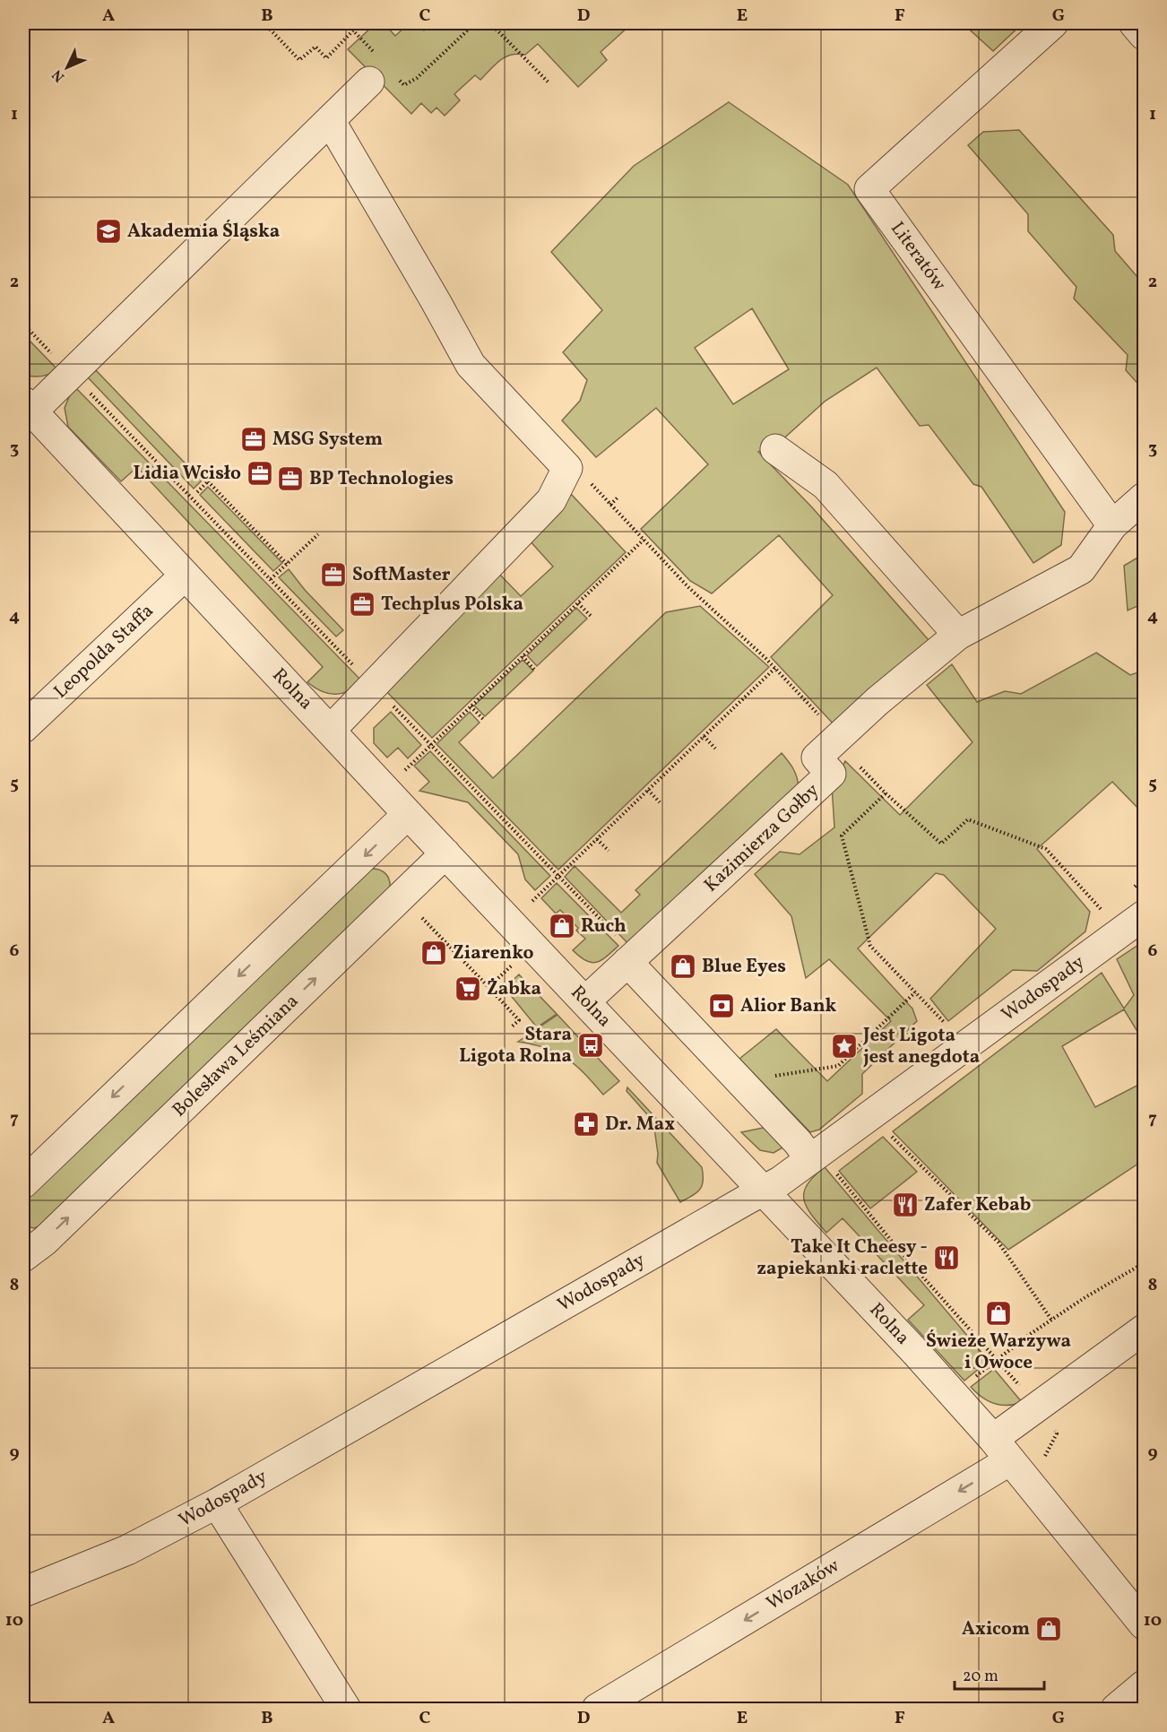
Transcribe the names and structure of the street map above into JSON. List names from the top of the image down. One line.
{"streets":{"street":["Literatów","Leopolda Staffa","Rolna","Kazimierza Gołby","Wodospady","Bolesława Leśmiana","Wozaków"]},"crossings":[["Literatów","Kazimierza Gołby"],["Leopolda Staffa","Rolna"],["Rolna","Kazimierza Gołby"],["Rolna","Wodospady"],["Rolna","Bolesława Leśmiana"],["Rolna","Wozaków"]],"one_way":["Wozaków"],"places":{"school or university":["Akademia Śląska"],"office":["MSG System","Lidia Wcisło","BP Technologies","SoftMaster","Techplus Polska"],"shop":["Ruch","Ziarenko","Blue Eyes","Świeże Warzywa i Owoce","Axicom"],"supermarket":["Żabka"],"bank":["Alior Bank"],"bus stop":["Stara Ligota Rolna"],"place":["Jest Ligota jest anegdota"],"pharmacy":["Dr. Max"],"restaurant":["Zafer Kebab","Take It Cheesy - zapiekanki raclette"]},"scale_bar":"20 m","north":"bottom left","grid":{"columns":["A","B","C","D","E","F","G"],"rows":["1","2","3","4","5","6","7","8","9","10"]}}
